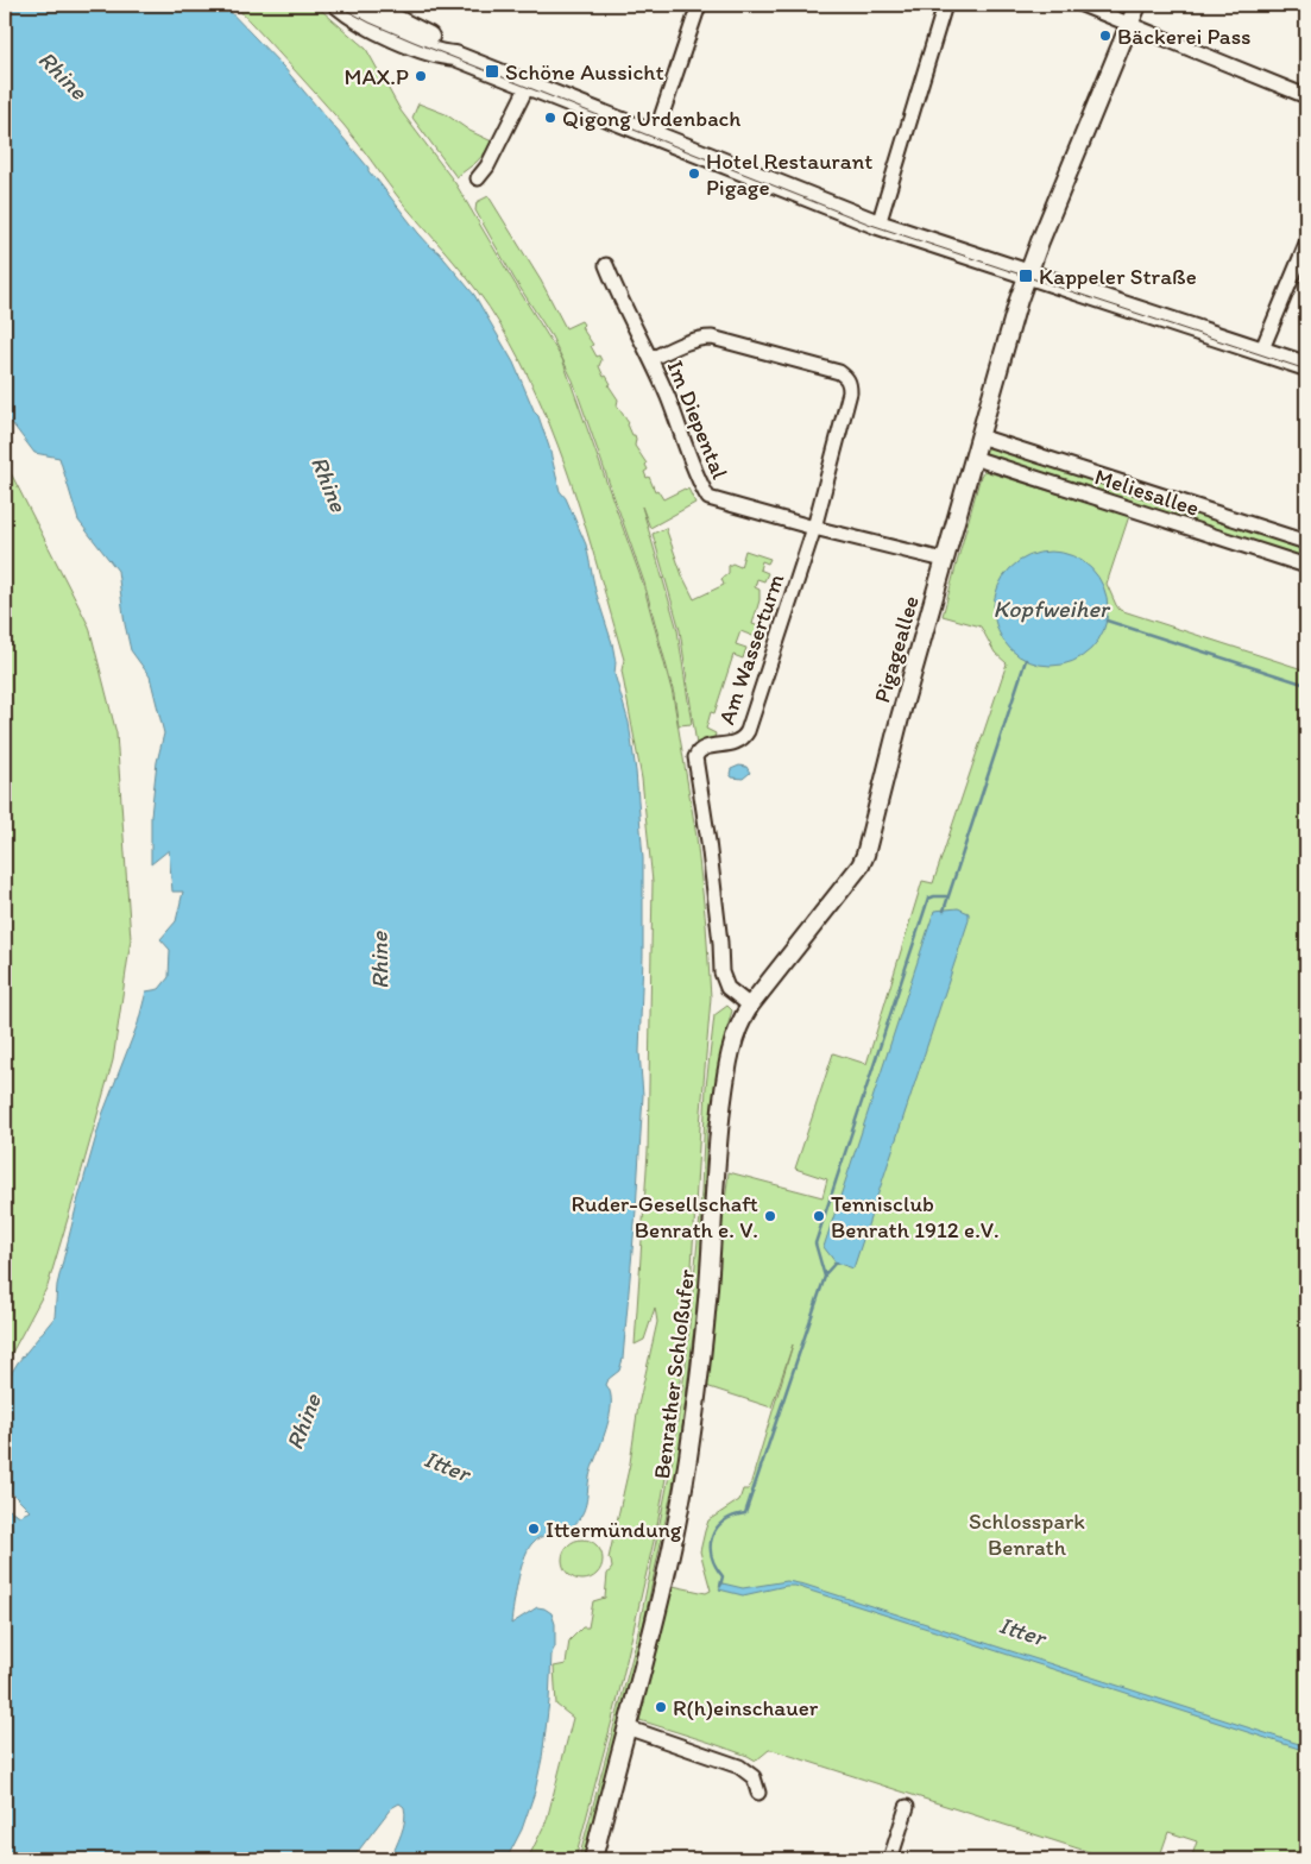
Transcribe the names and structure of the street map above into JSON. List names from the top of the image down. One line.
{"streets":{"street":["Im Diepental","Meliesallee","Am Wasserturm","Pigageallee","Benrather Schloßufer"]},"crossings":[["Im Diepental","Am Wasserturm"],["Im Diepental","Pigageallee"],["Meliesallee","Pigageallee"],["Am Wasserturm","Pigageallee"],["Am Wasserturm","Benrather Schloßufer"],["Pigageallee","Benrather Schloßufer"]],"water":["Rhine","Kopfweiher","Itter"],"parks":["Schlosspark Benrath"],"places":{"other":["Bäckerei Pass","MAX.P","Qigong Urdenbach","Hotel Restaurant Pigage","Ruder-Gesellschaft Benrath e. V.","Tennisclub Benrath 1912 e.V.","Ittermündung","R(h)einschauer"],"transit":["Schöne Aussicht","Kappeler Straße"]}}
